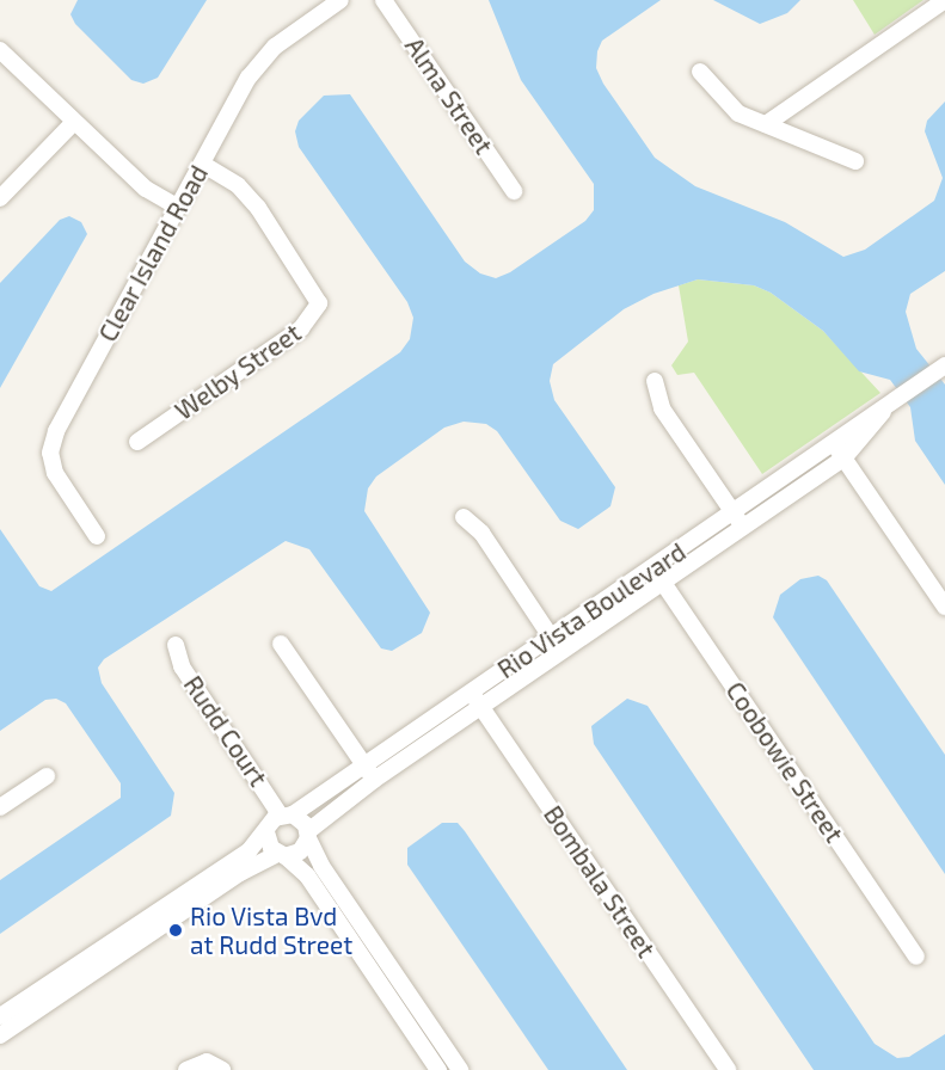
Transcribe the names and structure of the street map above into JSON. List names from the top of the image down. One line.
{"streets":{"street":["Alma Street","Clear Island Road","Welby Street","Rio Vista Boulevard","Rudd Court","Coobowie Street","Bombala Street"]},"crossings":[["Clear Island Road","Welby Street"],["Rio Vista Boulevard","Rudd Court"],["Rio Vista Boulevard","Coobowie Street"],["Rio Vista Boulevard","Bombala Street"]],"places":["Rio Vista Bvd at Rudd Street"]}
